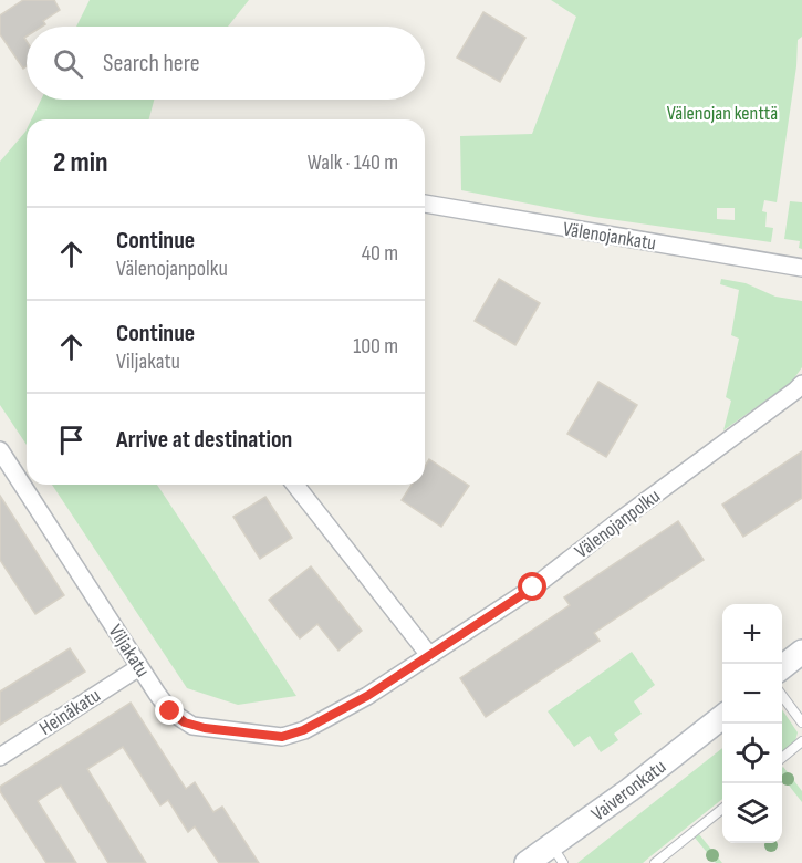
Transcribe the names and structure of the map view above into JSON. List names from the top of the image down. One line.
{"streets":{"main road":["Vaiveronkatu"],"street":["Välenojankatu","Välenojanpolku","Viljakatu","Heinäkatu"]},"crossings":[["Välenojanpolku","Viljakatu"],["Viljakatu","Heinäkatu"]],"parks":["Välenojan kenttä"],"page":{"search":"Search here","heading":["2 min","Walk · 140 m"],"list":[["Continue","Välenojanpolku","40 m"],["Continue","Viljakatu","100 m"],"Arrive at destination"],"map_buttons":["+","−"]}}
